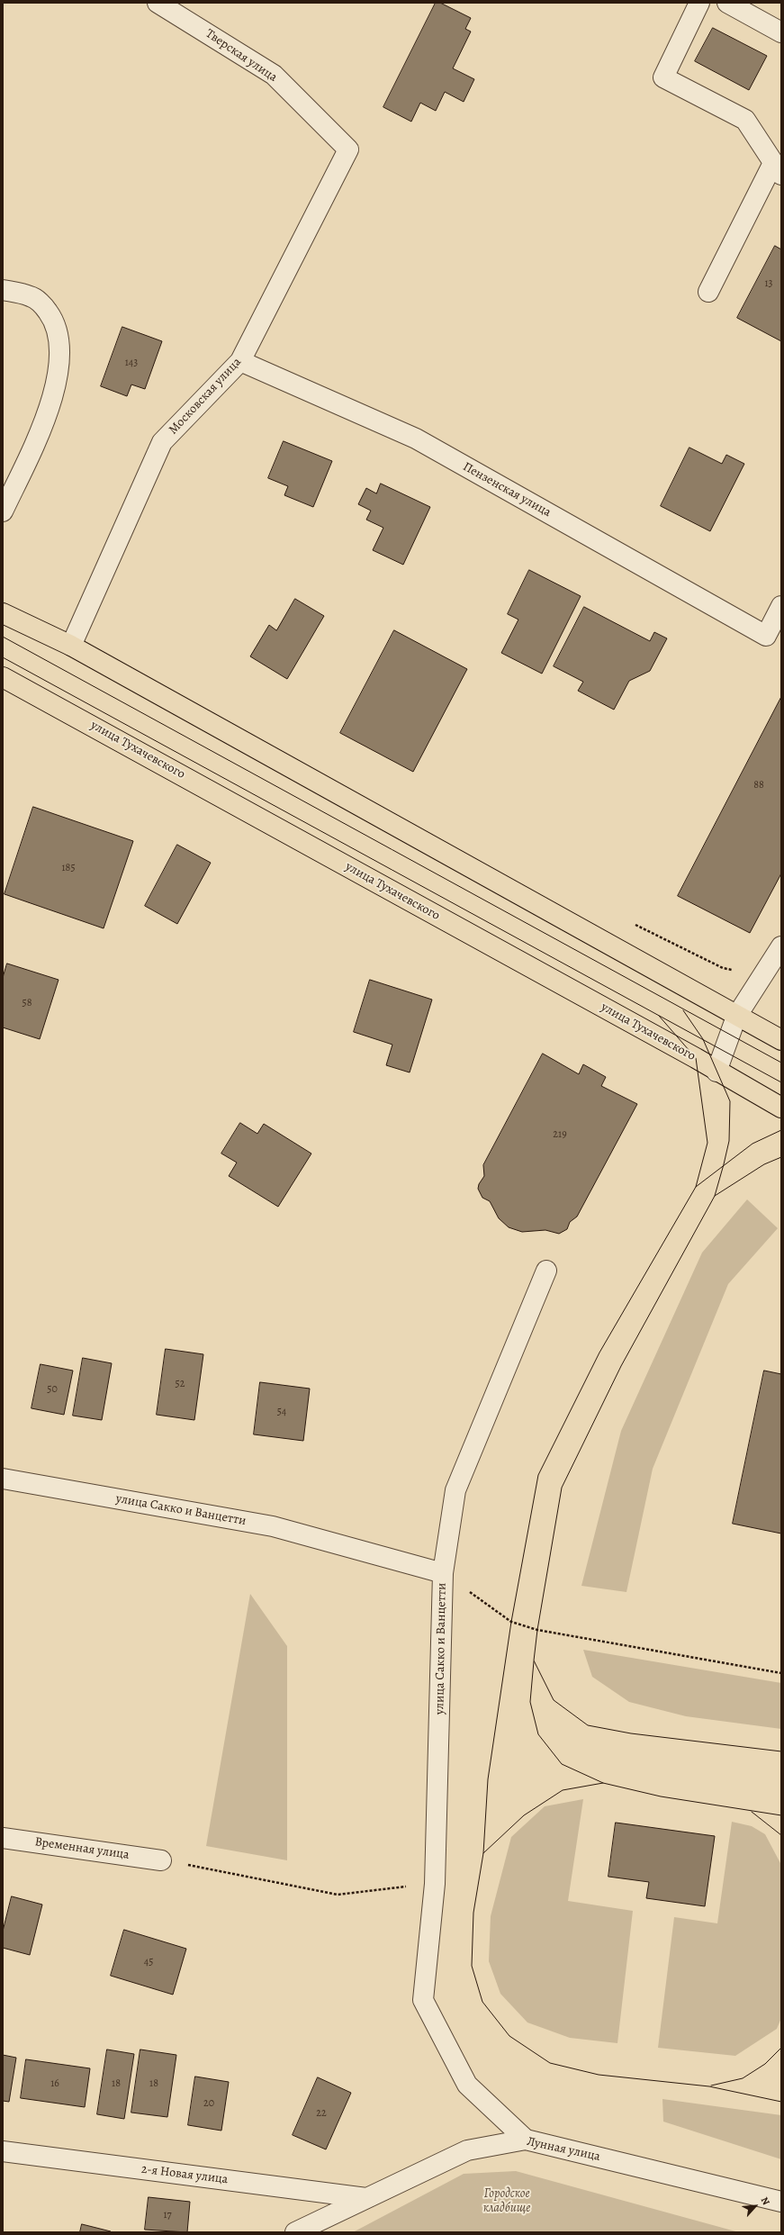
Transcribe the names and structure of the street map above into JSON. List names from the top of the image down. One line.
{"streets":{"main road":["улица Тухачевского"],"street":["Тверская улица","Московская улица","Пензенская улица","улица Сакко и Ванцетти","Временная улица","Лунная улица","2-я Новая улица"]},"crossings":[["Тверская улица","Московская улица"],["Московская улица","Пензенская улица"],["улица Сакко и Ванцетти","Лунная улица"],["Лунная улица","2-я Новая улица"]],"parks":["Городское кладбище"],"house_numbers":["13","143","88","185","58","219","52","50","54","45","16","18","18","20","22","17"],"north":"top right"}
